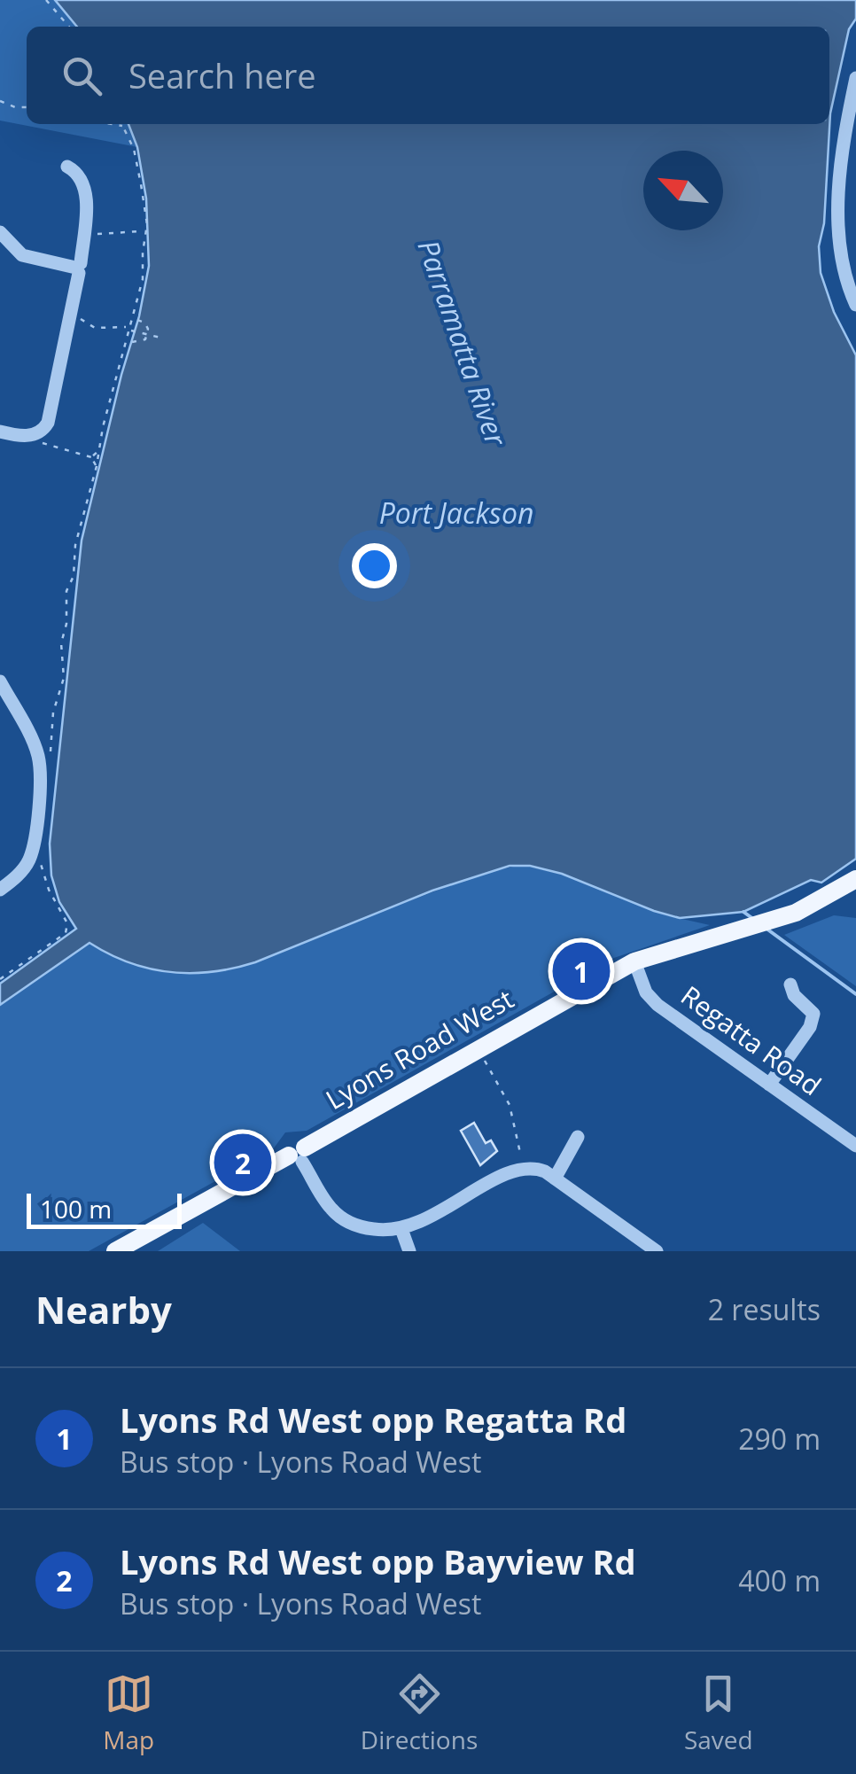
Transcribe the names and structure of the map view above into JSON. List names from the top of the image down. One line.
{"streets":{"main road":["Lyons Road West"],"street":["Regatta Road"]},"crossings":[["Regatta Road","Lyons Road West"]],"water":["Parramatta River","Port Jackson"],"scale_bar":"100 m","north":"top left","page":{"search":"Search here","pins":["1","2"],"scale":"100 m","heading":["Nearby","2 results"],"list":[{"mark":"1","name":"Lyons Rd West opp Regatta Rd","note":"Bus stop · Lyons Road West","value":"290 m"},{"mark":"2","name":"Lyons Rd West opp Bayview Rd","note":"Bus stop · Lyons Road West","value":"400 m"}],"nav":["Map","Directions","Saved"]}}
